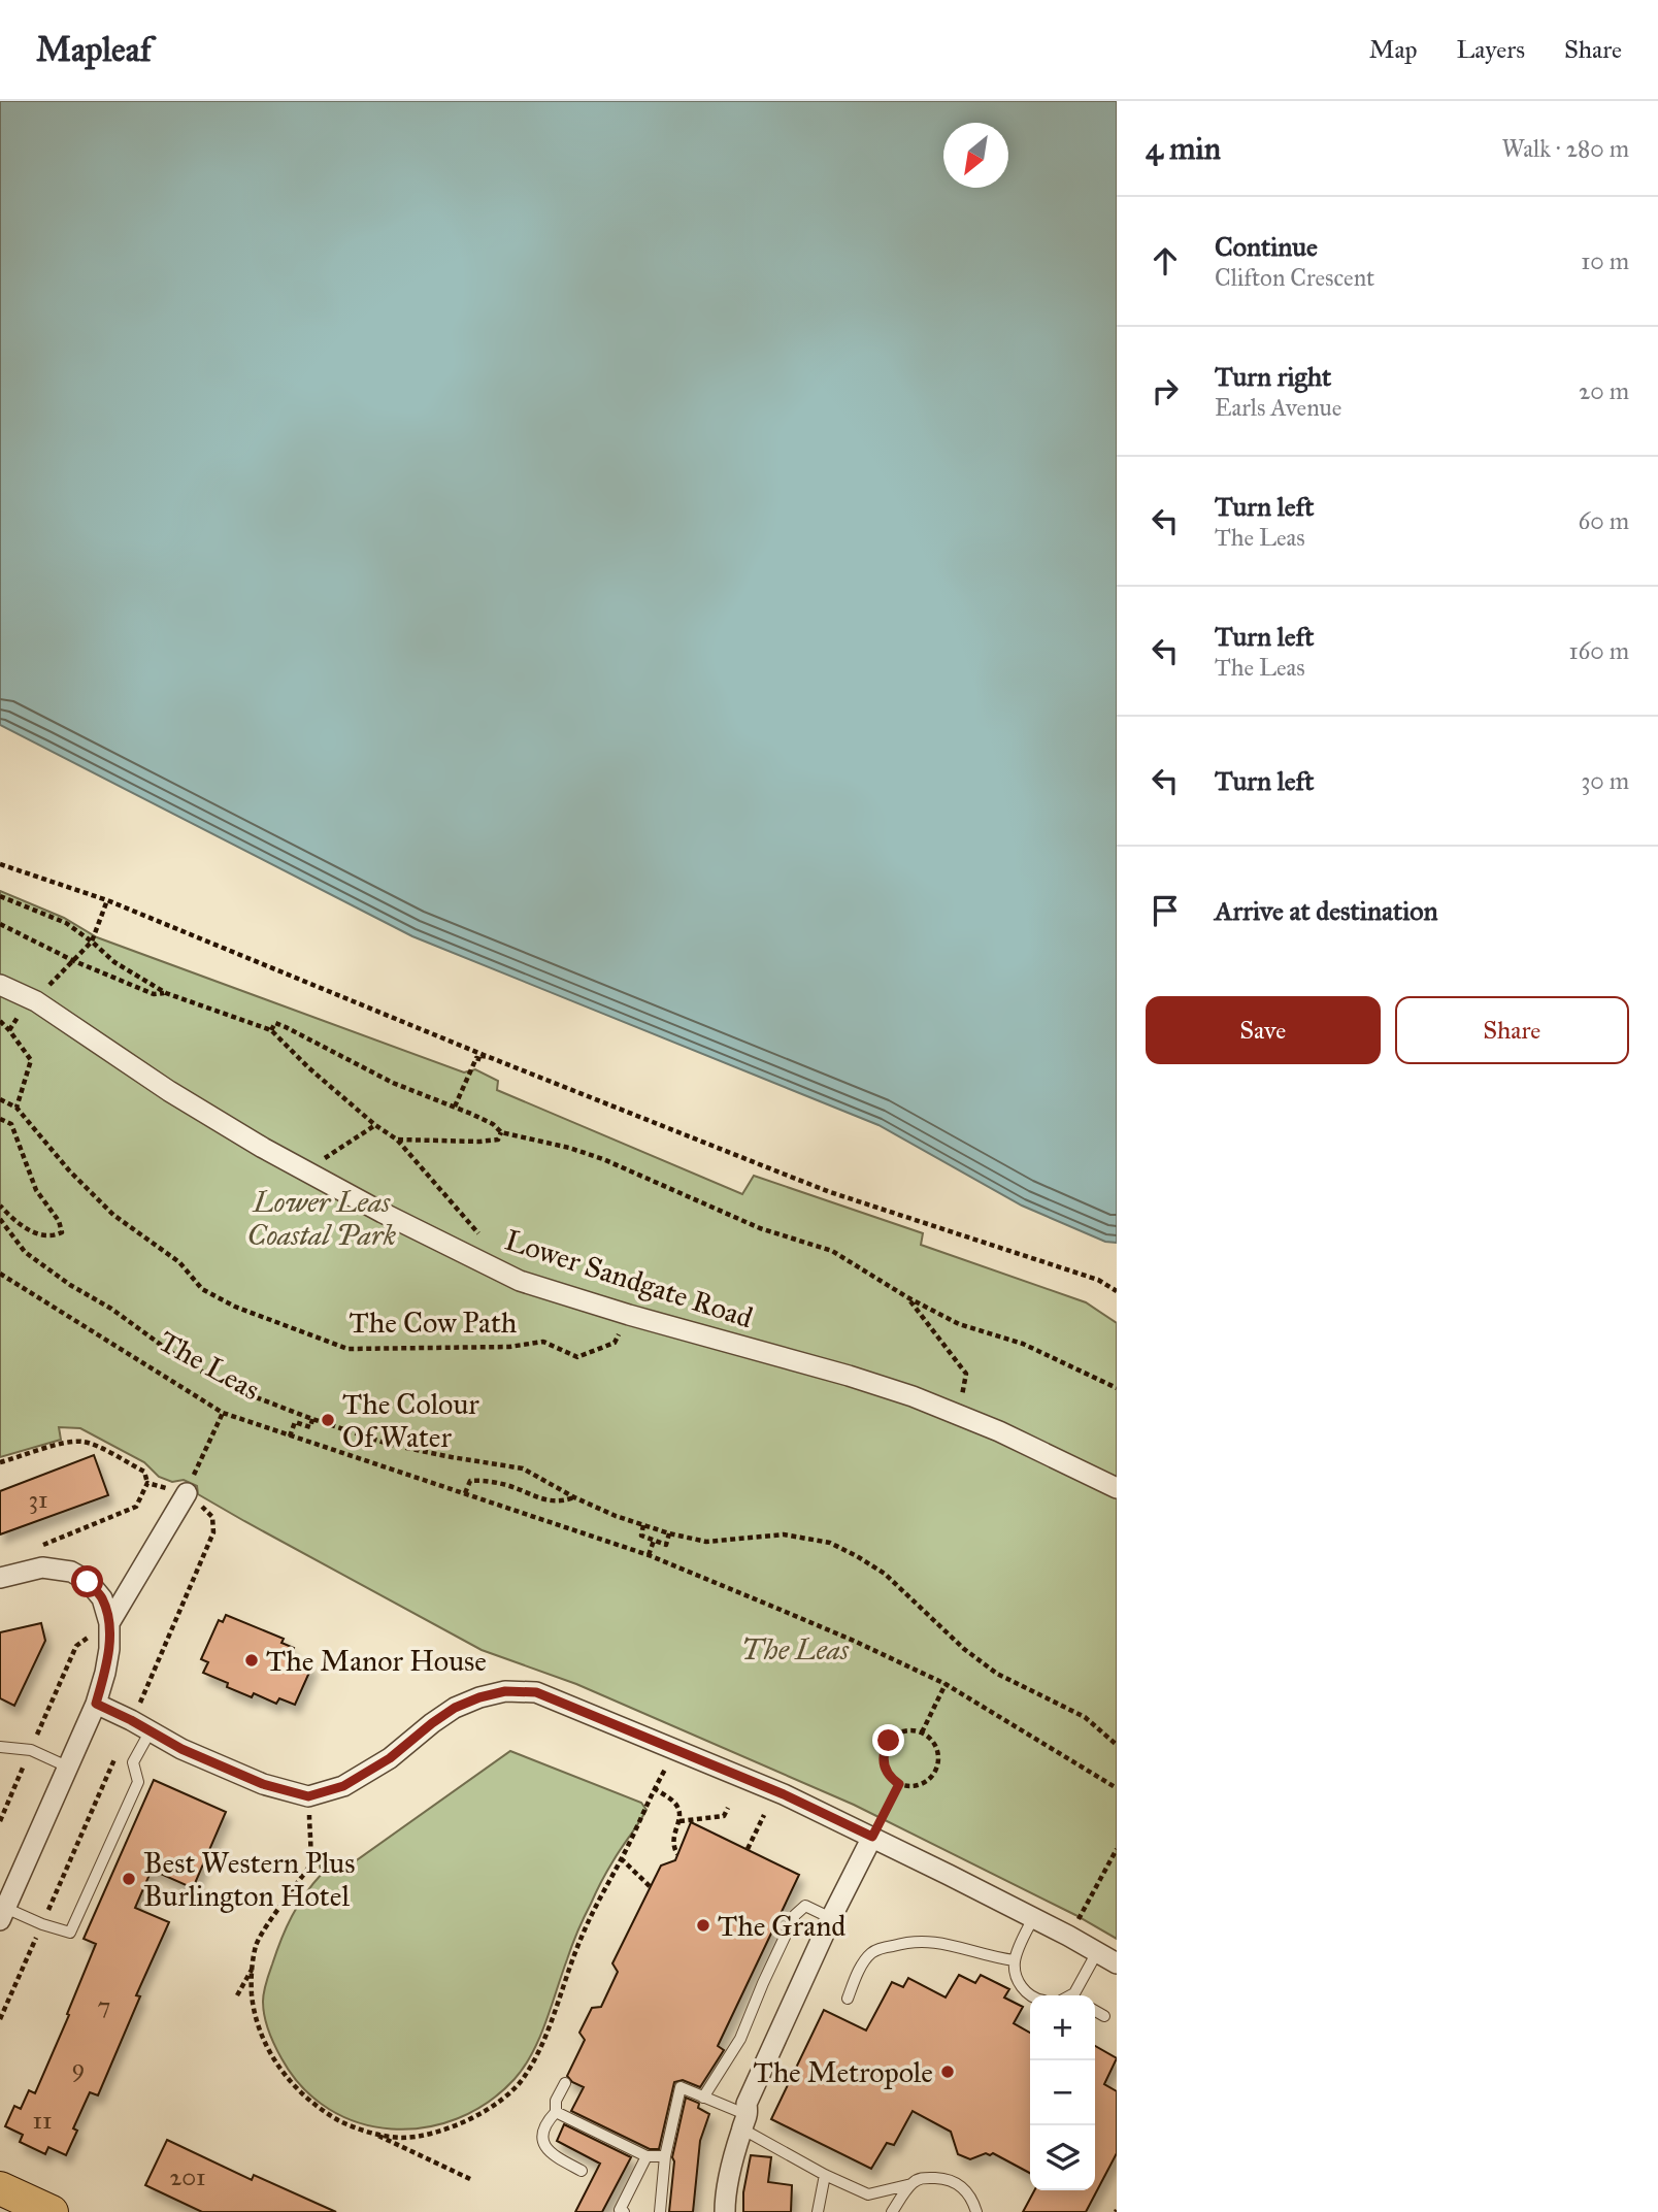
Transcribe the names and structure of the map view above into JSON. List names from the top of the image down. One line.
{"streets":{"street":["Lower Sandgate Road"],"path":["The Cow Path","The Leas"]},"crossings":[["Lower Sandgate Road","The Cow Path"]],"parks":["Lower Leas Coastal Park","The Leas"],"places":["The Colour Of Water","The Manor House","Best Western Plus Burlington Hotel","The Grand","The Metropole"],"house_numbers":["31","7","9","11","201"],"north":"bottom left","page":{"header":"Mapleaf","nav":["Map","Layers","Share"],"heading":["4 min","Walk · 280 m"],"list":[["Continue","Clifton Crescent","10 m"],["Turn right","Earls Avenue","20 m"],["Turn left","The Leas","60 m"],["Turn left","The Leas","160 m"],["Turn left","30 m"],"Arrive at destination"],"buttons":["Save","Share"],"map_buttons":["+","−"]}}
